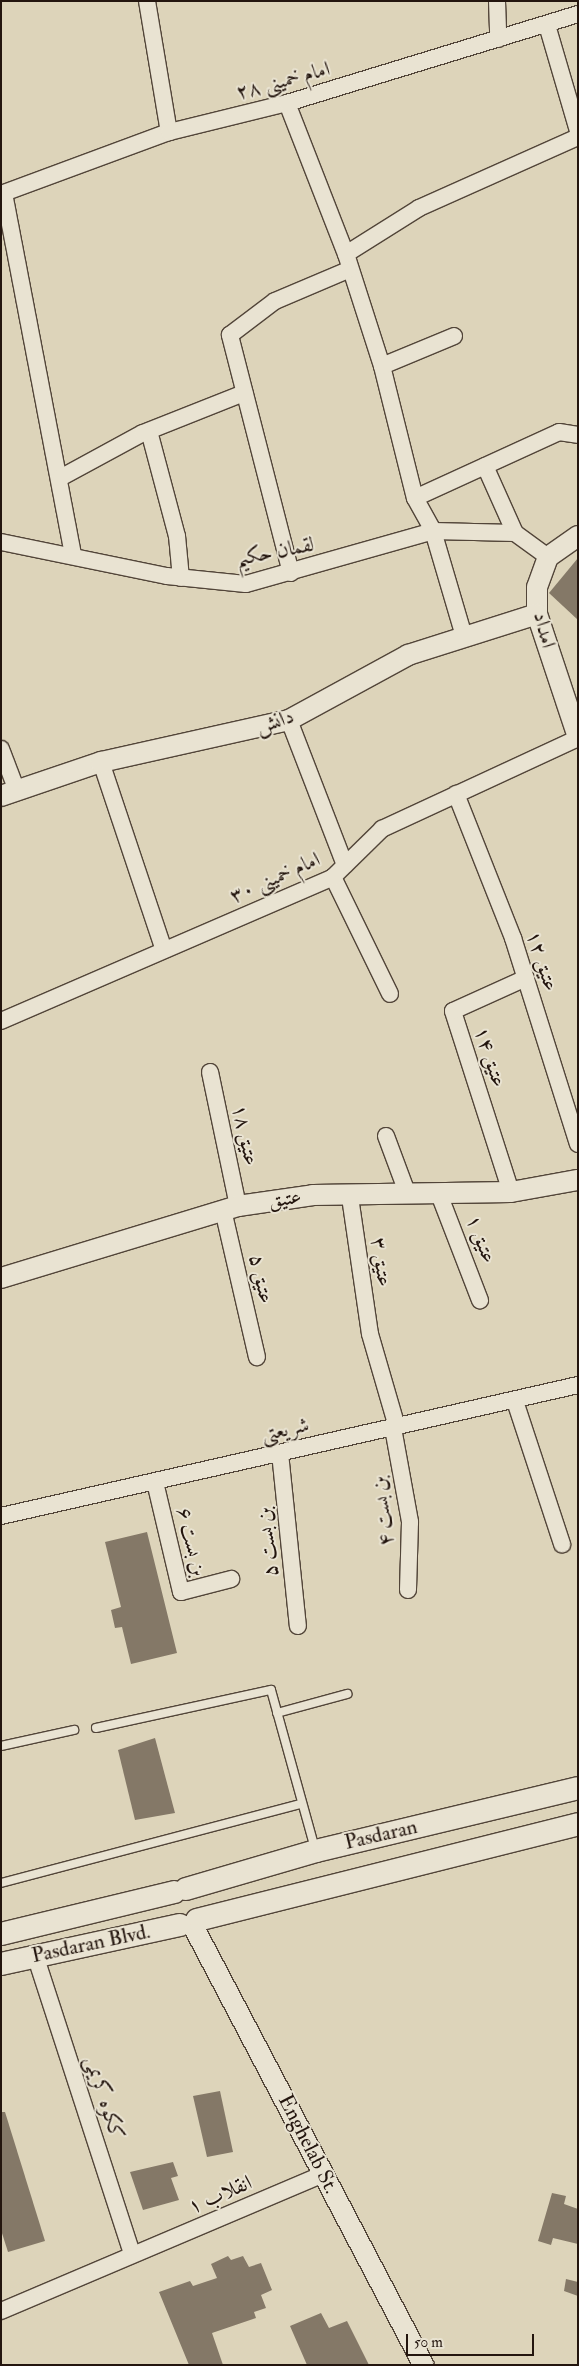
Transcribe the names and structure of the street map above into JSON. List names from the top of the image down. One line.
{"streets":{"main road":["Pasdaran","Pasdaran Blvd."],"street":["امام خمینی ۲۸","لقمان حکیم","امداد","دانش","امام خمینی ۳۰","عتیق ۱۲","عتیق ۱۴","عتیق ۱۸","عتیق","عتیق ۱","عتیق ۳","عتیق ۵","شریعتی","بن بست ۴","بن بست ۶","بن بست ۵","ککوه کریمی","Enghelab St.","انقلاب ۱"]},"crossings":[["امداد","دانش"],["امداد","امام خمینی ۳۰"],["امام خمینی ۳۰","عتیق ۱۲"],["عتیق ۱۲","عتیق ۱۴"],["عتیق ۱۴","عتیق"],["عتیق ۱۸","عتیق"],["عتیق ۱۸","عتیق ۵"],["عتیق","عتیق ۱"],["عتیق","عتیق ۳"],["عتیق","عتیق ۵"],["عتیق ۳","شریعتی"],["عتیق ۳","بن بست ۴"],["شریعتی","بن بست ۴"],["شریعتی","بن بست ۶"],["شریعتی","بن بست ۵"],["Pasdaran","Pasdaran Blvd."],["Pasdaran","Enghelab St."],["Pasdaran Blvd.","ککوه کریمی"],["Pasdaran Blvd.","Enghelab St."],["ککوه کریمی","انقلاب ۱"],["Enghelab St.","انقلاب ۱"]],"scale_bar":"50 m"}
